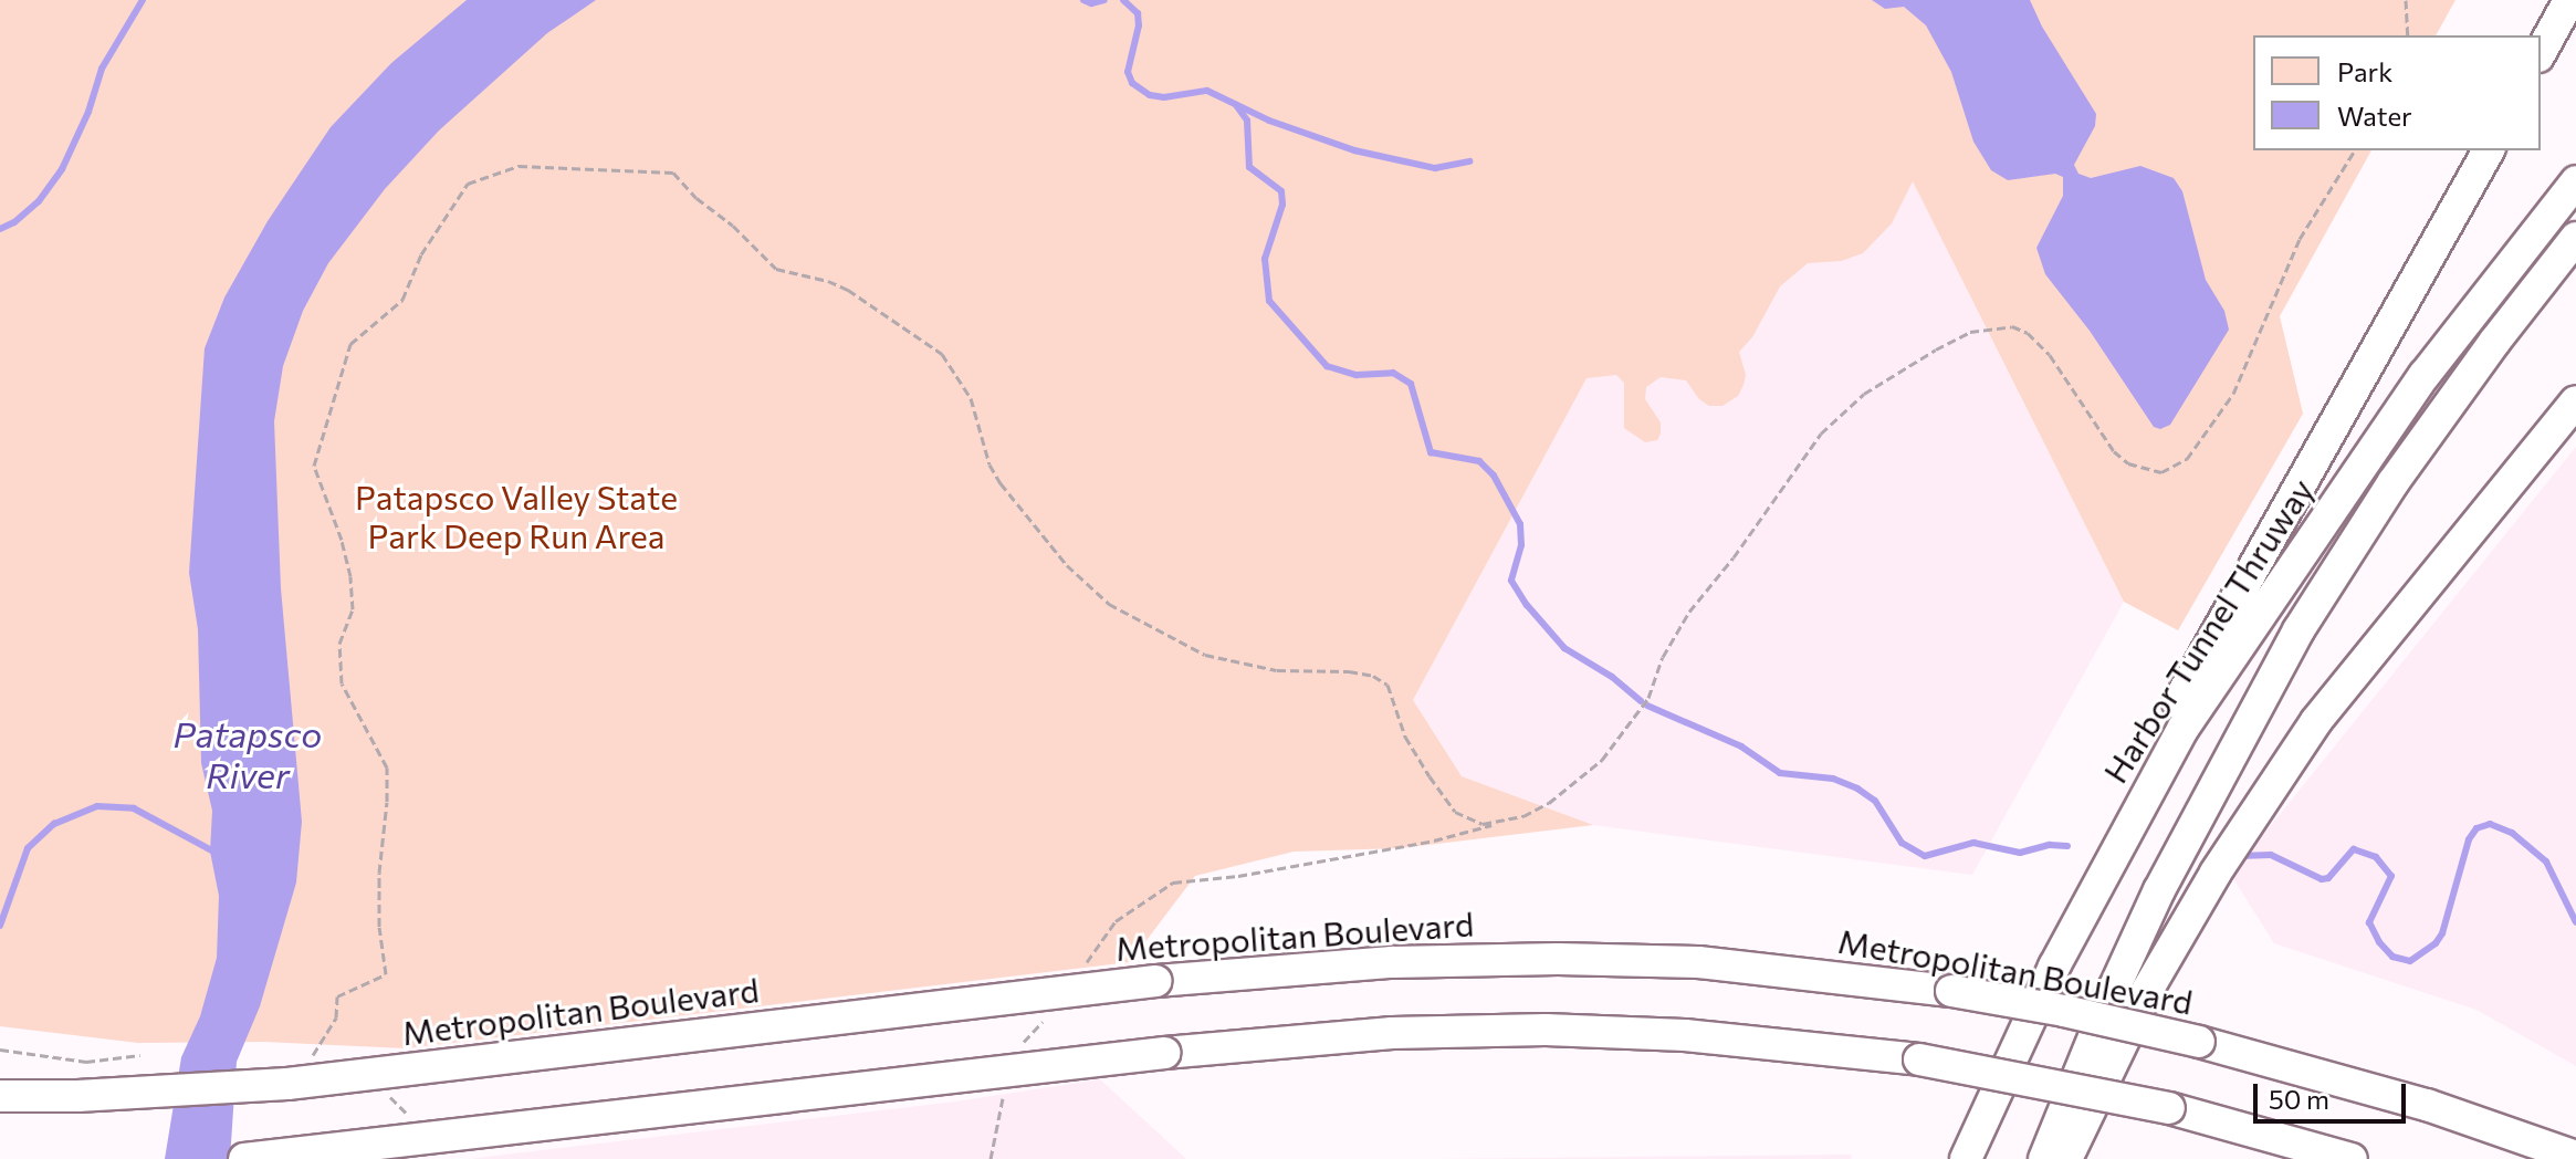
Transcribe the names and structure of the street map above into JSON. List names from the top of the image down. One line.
{"streets":{"highway":["Harbor Tunnel Thruway","Metropolitan Boulevard"]},"water":["Patapsco River"],"parks":["Patapsco Valley State Park Deep Run Area"],"legend":["Park","Water"],"scale_bar":"50 m"}
